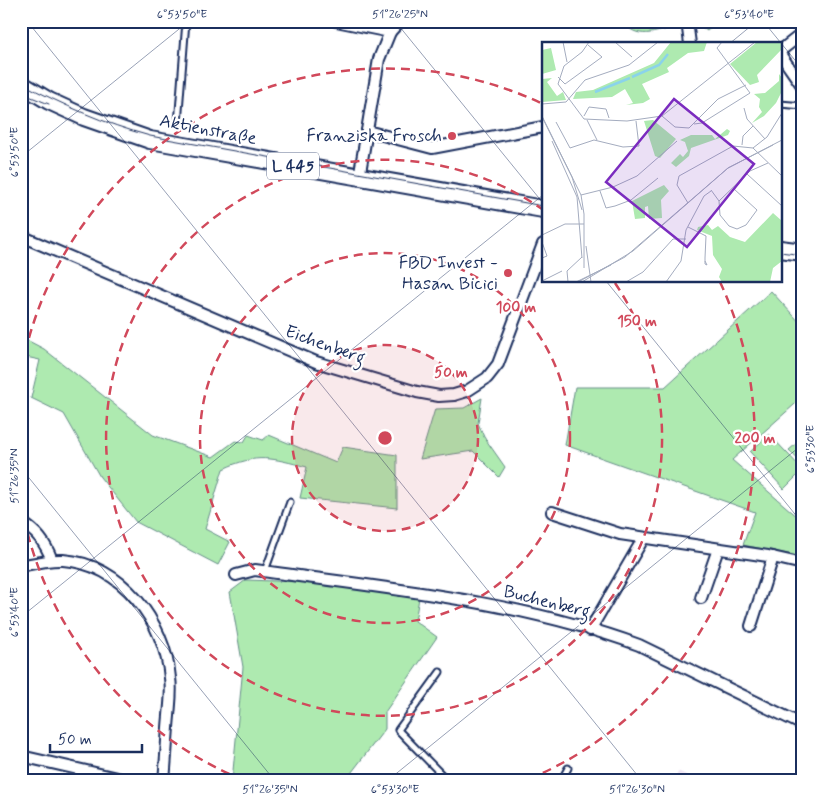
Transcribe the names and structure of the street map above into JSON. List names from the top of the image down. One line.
{"streets":{"main road":["Aktienstraße","L 445"],"street":["Eichenberg","Buchenberg"]},"places":["Franziska Frosch","FBD Invest - Hasan Bicici"],"scale_bar":"50 m","coordinates":["6°53'50\"E","51°26'25\"N","6°53'40\"E","6°53'30\"E","51°26'35\"N","51°26'30\"N"],"rings":["100 m","150 m","50 m","200 m"]}
